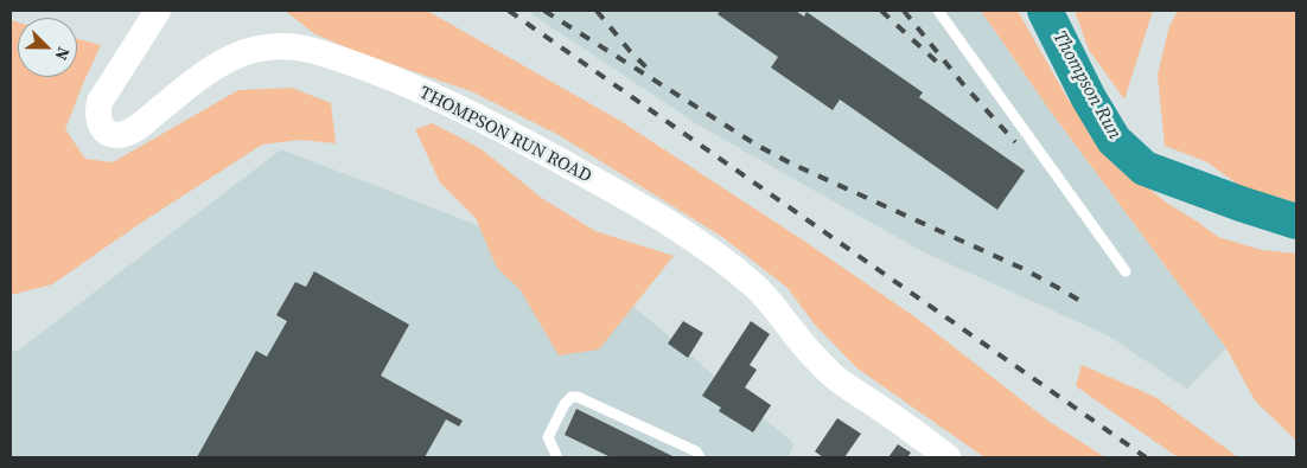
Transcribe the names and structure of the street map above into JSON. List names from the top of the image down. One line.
{"streets":{"street":["THOMPSON RUN ROAD"]},"water":["Thompson Run"],"north":"bottom right"}
